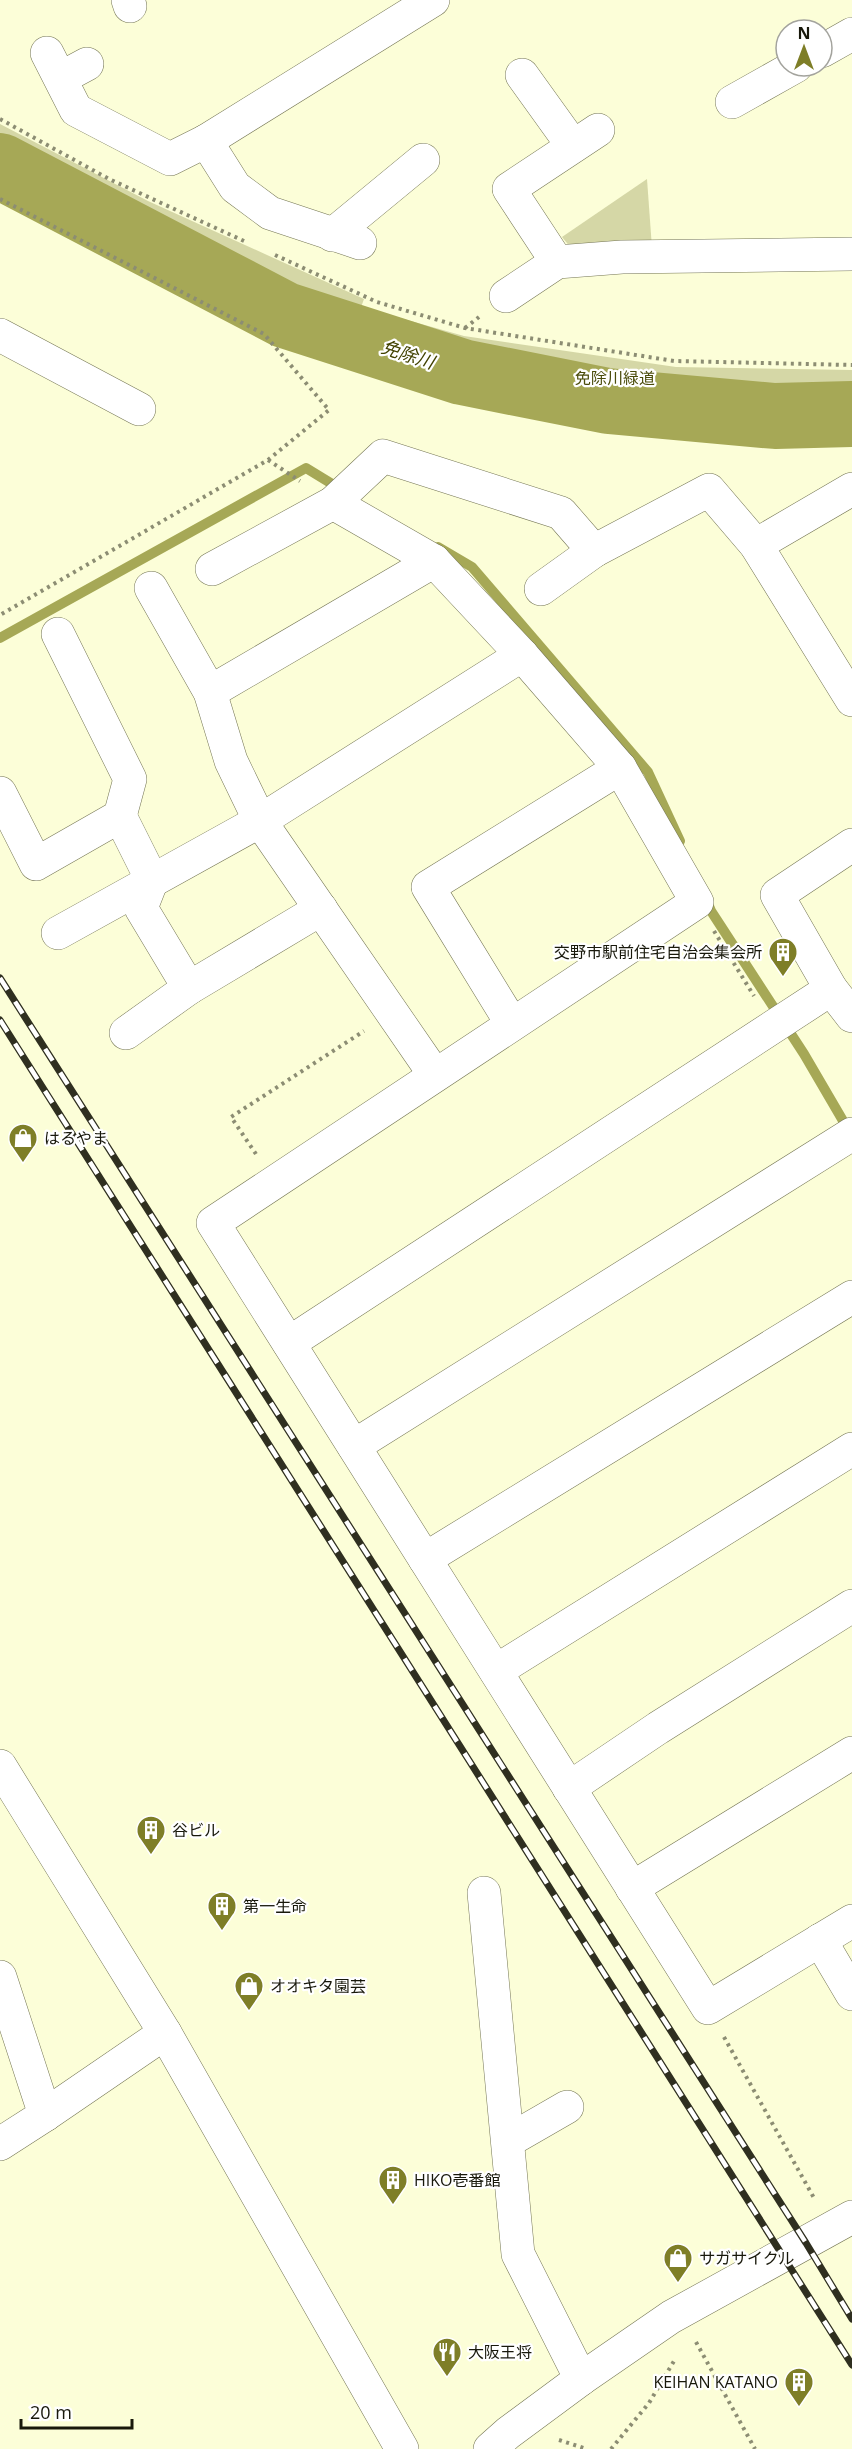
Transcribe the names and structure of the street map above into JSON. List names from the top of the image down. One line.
{"water":["免除川"],"parks":["免除川緑道"],"places":{"building":["交野市駅前住宅自治会集会所","谷ビル","第一生命","HIKO壱番館","KEIHAN KATANO"],"shop":["はるやま","オオキタ園芸","サガサイクル"],"restaurant":["大阪王将"]},"scale_bar":"20 m","north":"top"}
